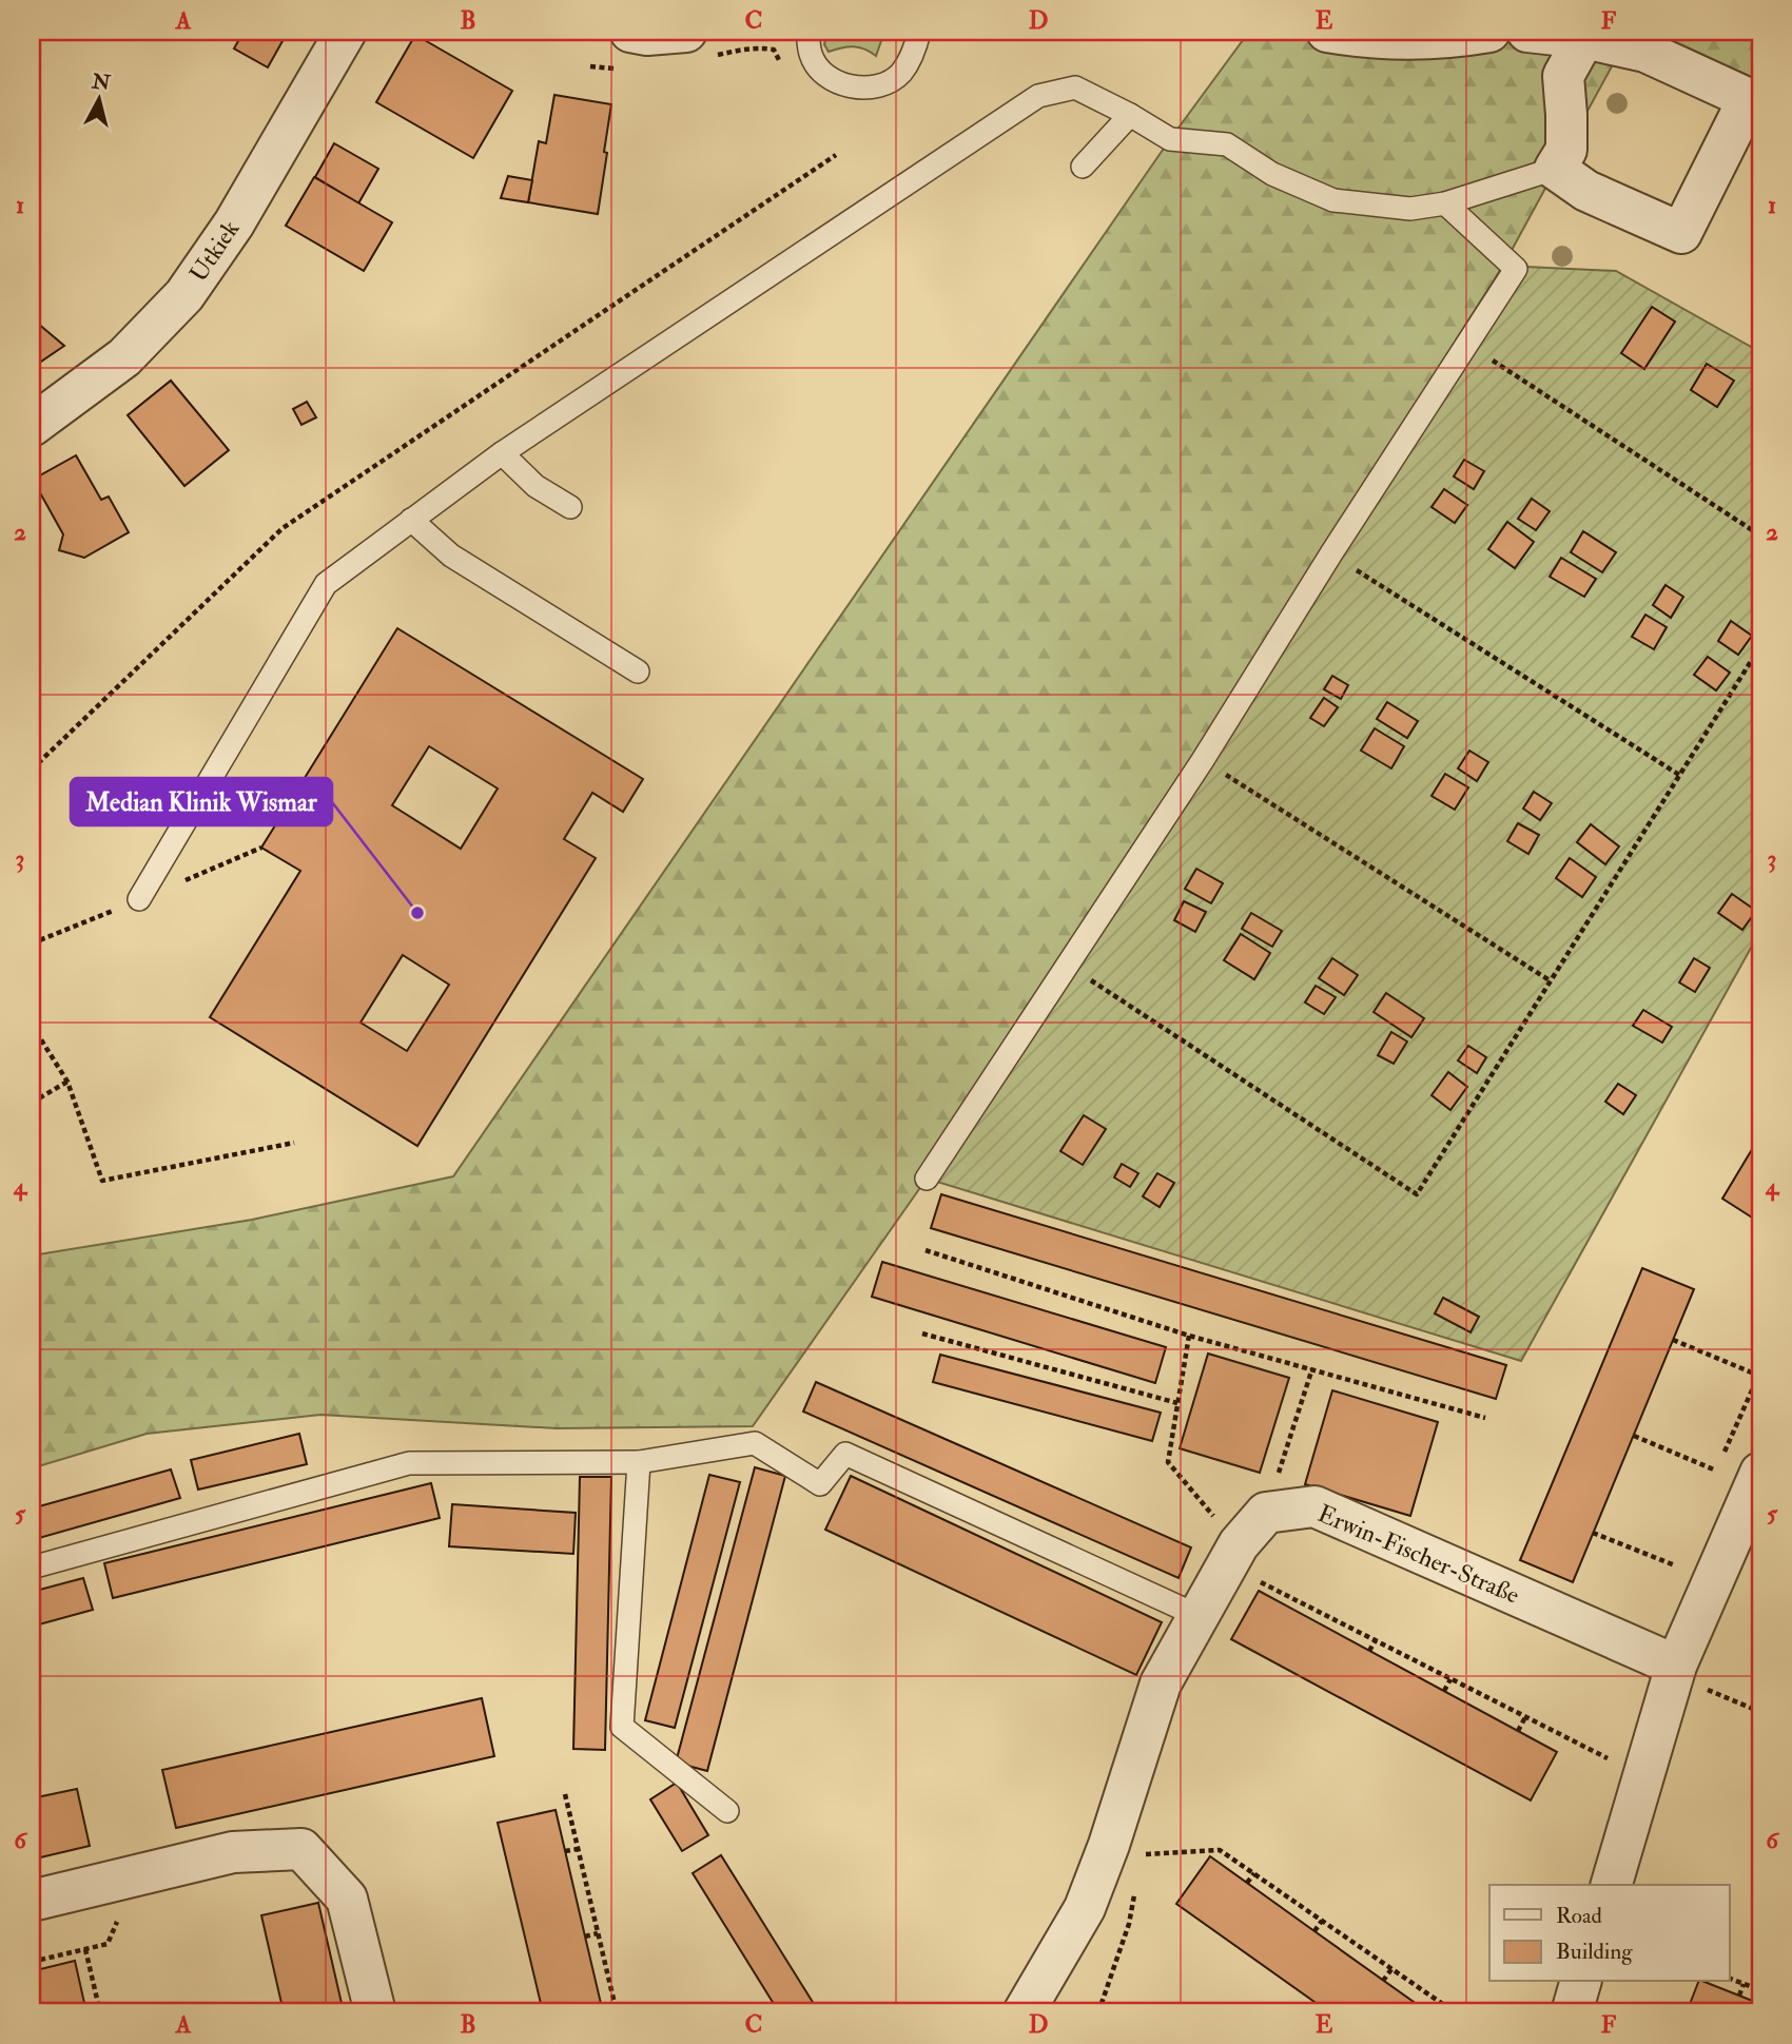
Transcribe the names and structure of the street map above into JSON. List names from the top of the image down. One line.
{"streets":{"street":["Utkiek","Erwin-Fischer-Straße"]},"places":["Median Klinik Wismar"],"legend":["Road","Building"],"north":"top","grid":{"columns":["A","B","C","D","E","F"],"rows":["1","2","3","4","5","6"]}}
